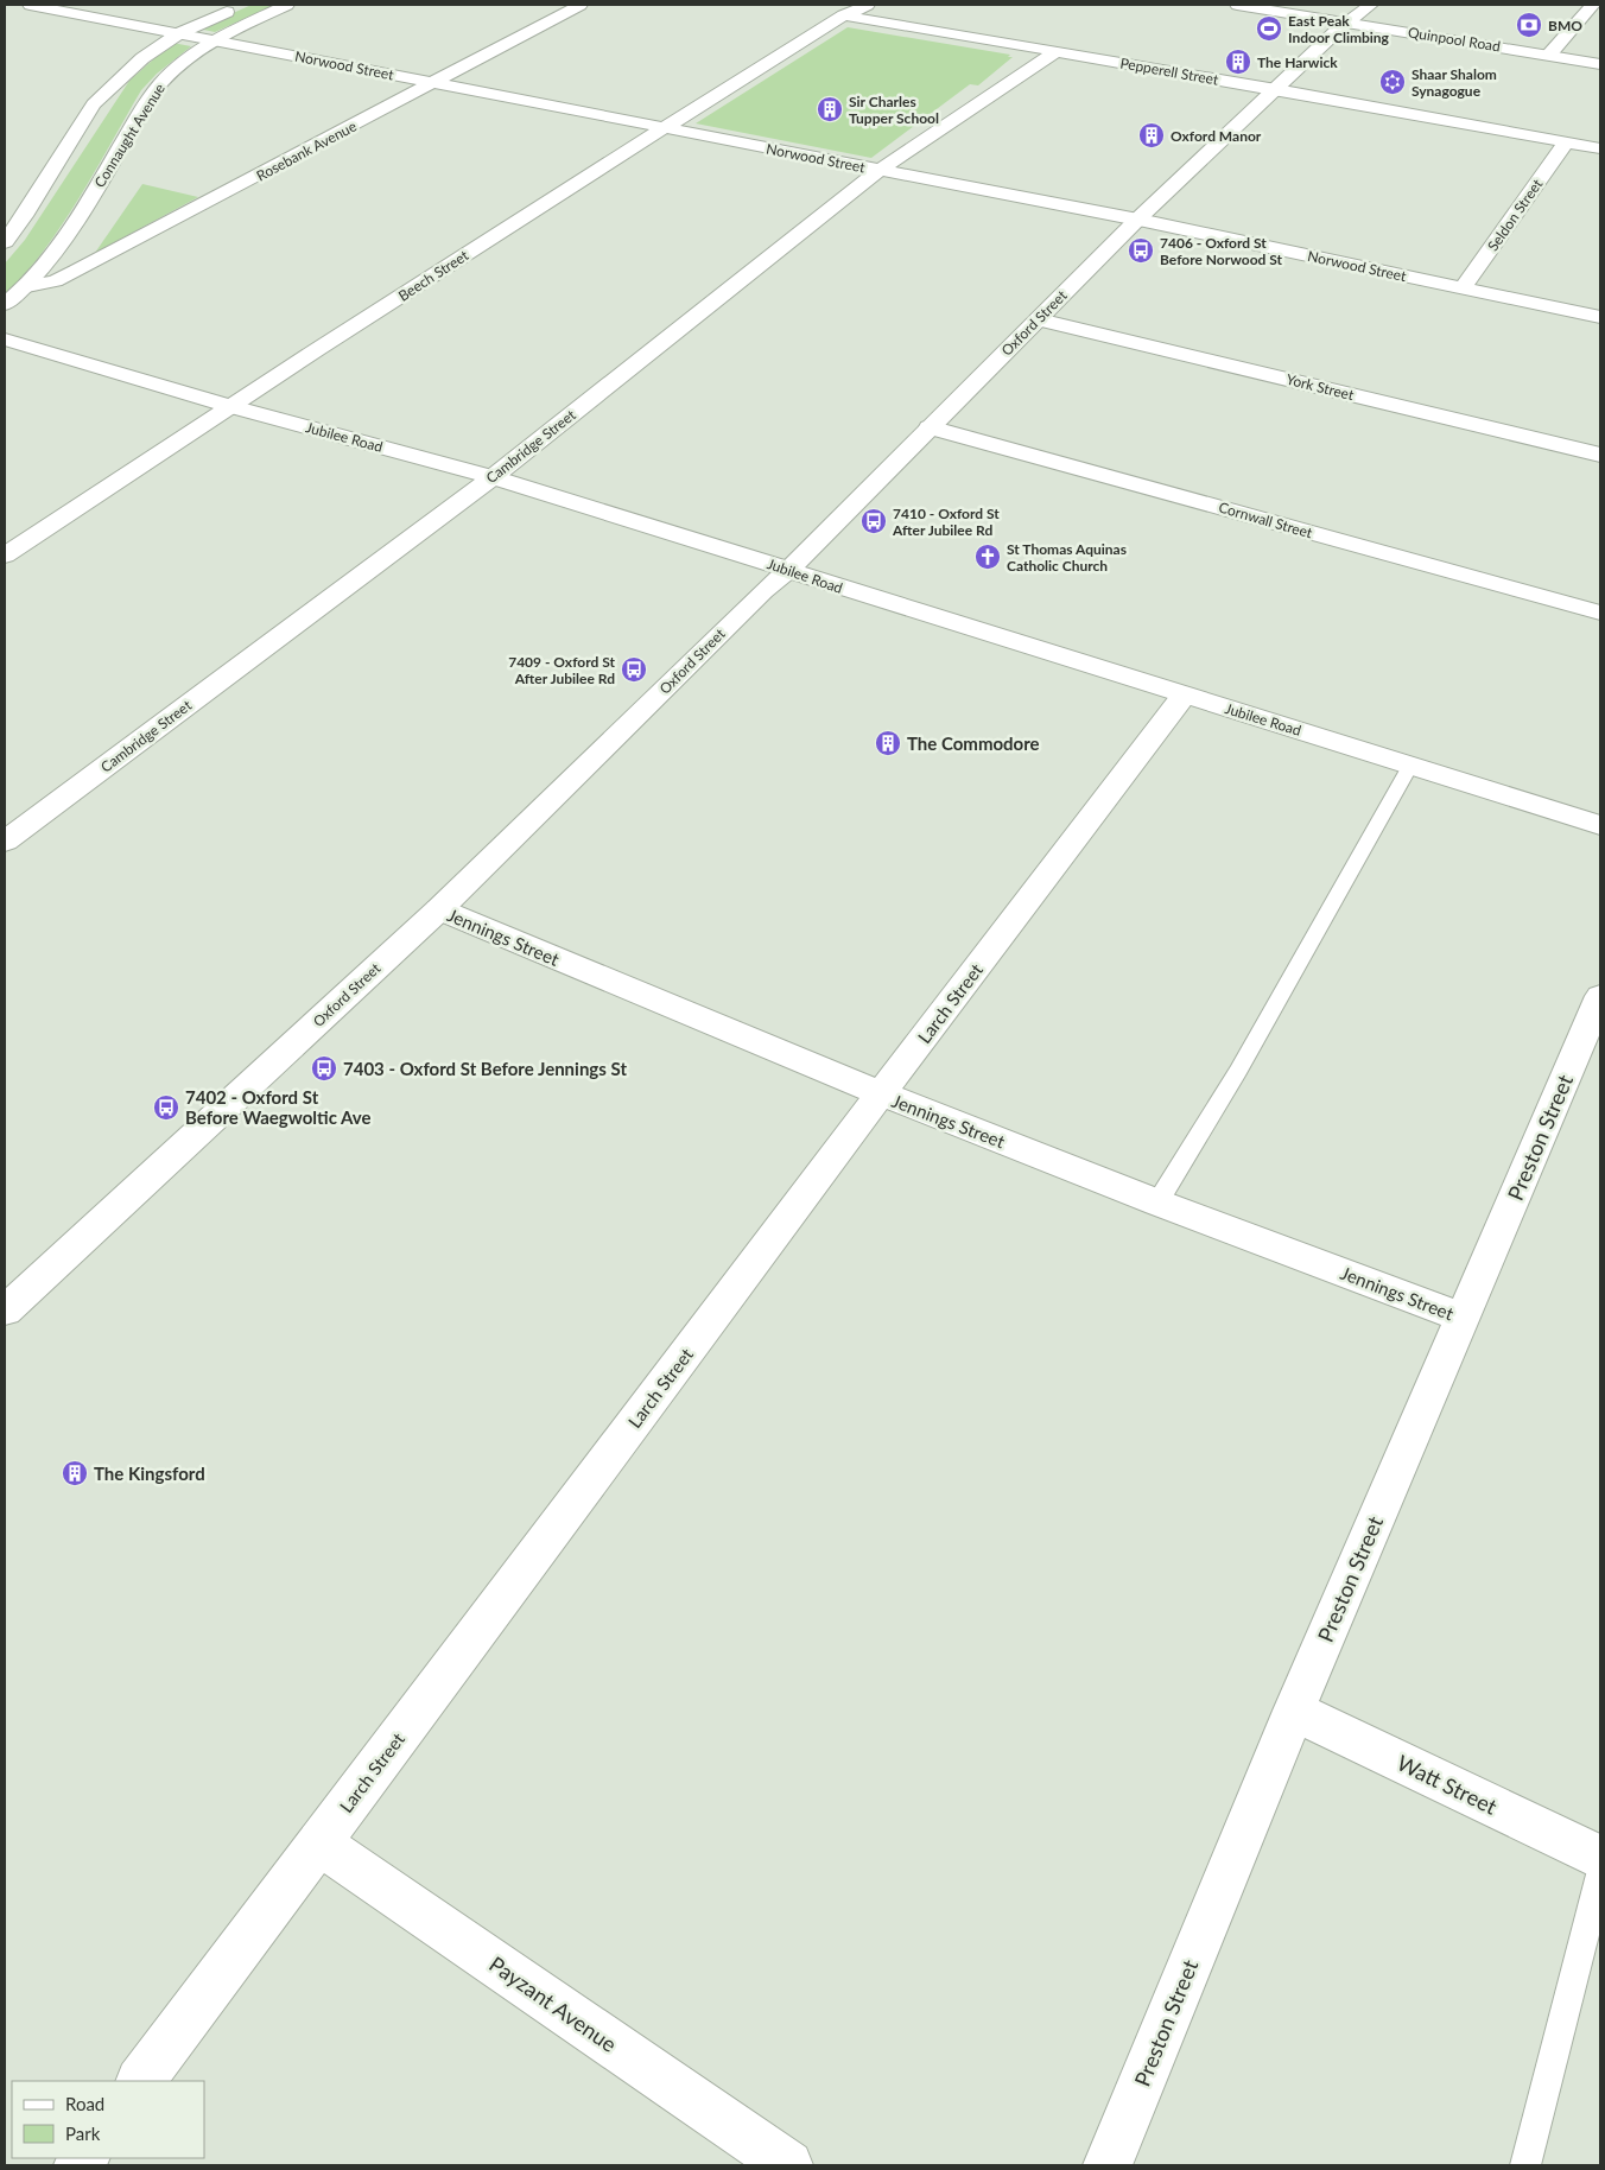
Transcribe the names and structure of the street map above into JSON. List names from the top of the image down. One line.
{"streets":{"street":["Quinpool Road","Norwood Street","Pepperell Street","Connaught Avenue","Rosebank Avenue","Seldon Street","Beech Street","Oxford Street","York Street","Jubilee Road","Cambridge Street","Cornwall Street","Jennings Street","Larch Street","Preston Street","Watt Street","Payzant Avenue"]},"crossings":[["Quinpool Road","Oxford Street"],["Norwood Street","Connaught Avenue"],["Norwood Street","Rosebank Avenue"],["Norwood Street","Seldon Street"],["Norwood Street","Beech Street"],["Norwood Street","Oxford Street"],["Norwood Street","Cambridge Street"],["Pepperell Street","Seldon Street"],["Pepperell Street","Beech Street"],["Pepperell Street","Oxford Street"],["Pepperell Street","Cambridge Street"],["Connaught Avenue","Rosebank Avenue"],["Beech Street","Jubilee Road"],["Oxford Street","York Street"],["Oxford Street","Jubilee Road"],["Oxford Street","Cornwall Street"],["Oxford Street","Jennings Street"],["Jubilee Road","Cambridge Street"],["Jubilee Road","Larch Street"],["Jennings Street","Larch Street"],["Jennings Street","Preston Street"],["Larch Street","Payzant Avenue"],["Preston Street","Watt Street"]],"places":{"bank":["BMO"],"sports":["East Peak Indoor Climbing"],"building":["The Harwick","Sir Charles Tupper School","Oxford Manor","The Commodore","The Kingsford"],"synagogue":["Shaar Shalom Synagogue"],"bus stop":["7406 - Oxford St Before Norwood St","7410 - Oxford St After Jubilee Rd","7409 - Oxford St After Jubilee Rd","7403 - Oxford St Before Jennings St","7402 - Oxford St Before Waegwoltic Ave"],"church":["St Thomas Aquinas Catholic Church"]},"legend":["Road","Park"]}
